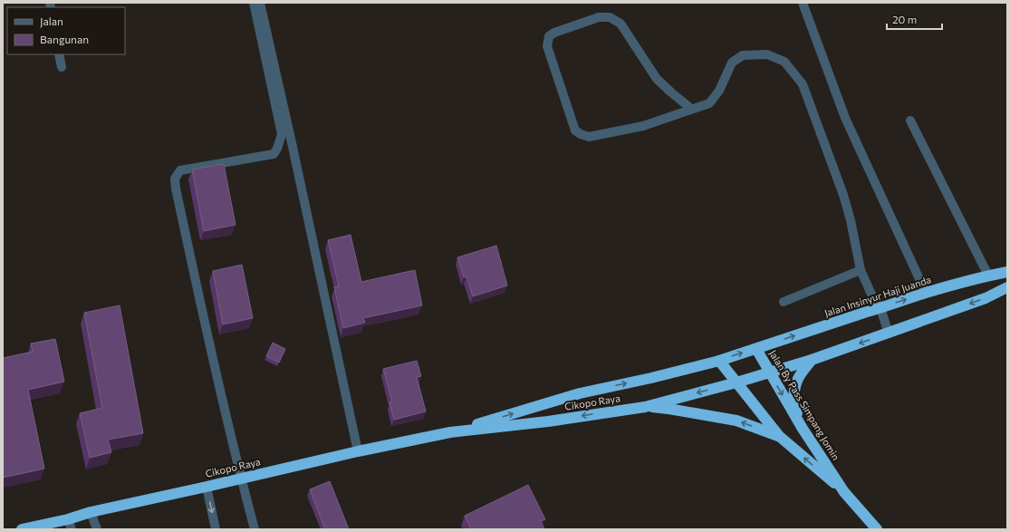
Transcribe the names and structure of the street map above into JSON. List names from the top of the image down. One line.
{"streets":{"highway":["Jalan Insinyur Haji Juanda","Cikopo Raya","Jalan By Pass Simpang Jomin"]},"crossings":[["Jalan Insinyur Haji Juanda","Cikopo Raya"],["Jalan Insinyur Haji Juanda","Jalan By Pass Simpang Jomin"],["Cikopo Raya","Jalan By Pass Simpang Jomin"]],"legend":["Jalan","Bangunan"],"scale_bar":"20 m"}
